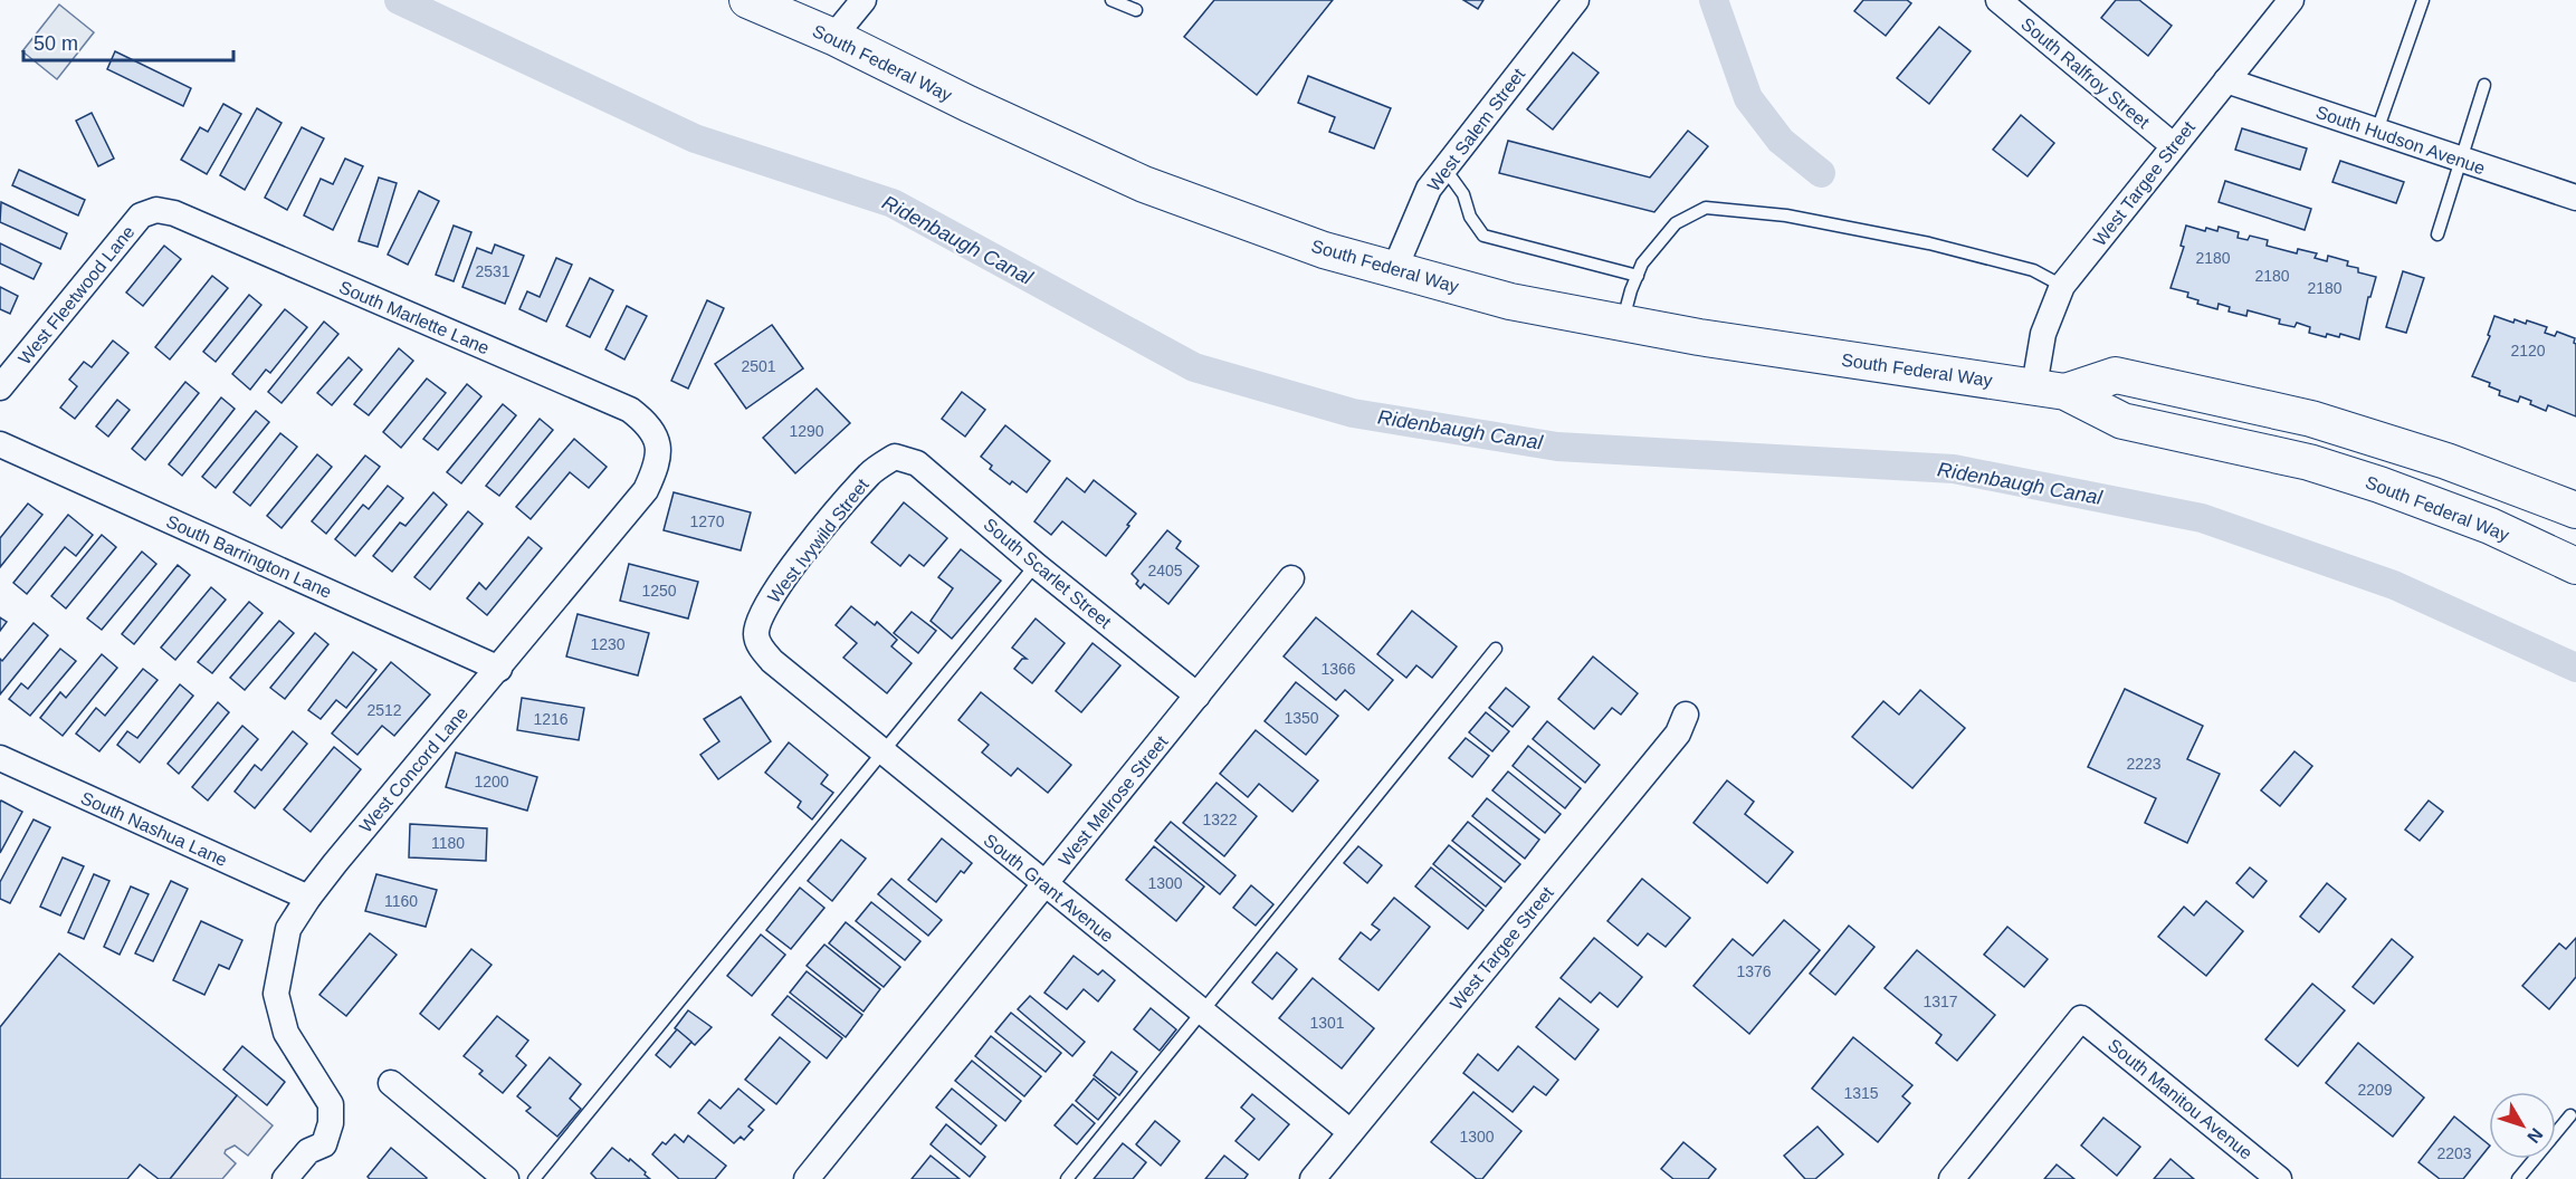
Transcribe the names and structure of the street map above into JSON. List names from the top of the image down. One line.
{"streets":{"main road":["South Federal Way"],"street":["South Ralfroy Street","West Salem Street","South Hudson Avenue","West Targee Street","West Fleetwood Lane","South Marlette Lane","West Ivywild Street","South Barrington Lane","South Scarlet Street","West Concord Lane","West Melrose Street","South Nashua Lane","South Grant Avenue","South Manitou Avenue"]},"crossings":[["South Federal Way","West Salem Street"],["South Federal Way","West Targee Street"],["South Ralfroy Street","West Targee Street"],["South Hudson Avenue","West Targee Street"],["West Targee Street","South Grant Avenue"],["West Fleetwood Lane","South Marlette Lane"],["South Marlette Lane","West Concord Lane"],["West Ivywild Street","South Scarlet Street"],["West Ivywild Street","South Grant Avenue"],["South Barrington Lane","West Concord Lane"],["South Scarlet Street","West Melrose Street"],["West Concord Lane","South Nashua Lane"],["West Melrose Street","South Grant Avenue"]],"water":["Ridenbaugh Canal"],"house_numbers":["2180","2531","2180","2180","2120","2501","1290","1270","2405","1250","1230","1366","2512","1350","1216","2223","1200","1322","1180","1300","1160","1376","1317","1301","2209","1315","1300","2203"],"scale_bar":"50 m","north":"bottom right"}
